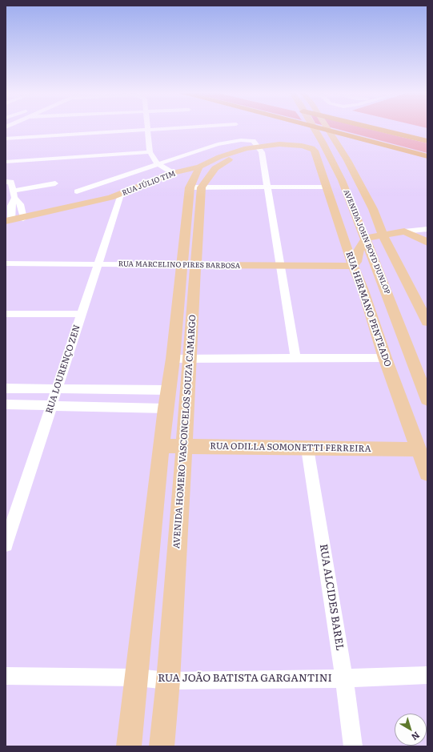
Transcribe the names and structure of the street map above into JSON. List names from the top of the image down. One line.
{"streets":{"main road":["RUA JÚLIO TIM","AVENIDA JOHN BOYD DUNLOP","RUA MARCELINO PIRES BARBOSA","RUA HERMANO PENTEADO","AVENIDA HOMERO VASCONCELOS SOUZA CAMARGO","RUA ODILLA SOMONETTI FERREIRA"],"street":["RUA LOURENÇO ZEN","RUA ALCIDES BAREL","RUA JOÃO BATISTA GARGANTINI"]},"crossings":[["RUA JÚLIO TIM","RUA HERMANO PENTEADO"],["RUA JÚLIO TIM","RUA LOURENÇO ZEN"],["RUA JÚLIO TIM","AVENIDA HOMERO VASCONCELOS SOUZA CAMARGO"],["RUA MARCELINO PIRES BARBOSA","RUA HERMANO PENTEADO"],["RUA MARCELINO PIRES BARBOSA","RUA LOURENÇO ZEN"],["RUA MARCELINO PIRES BARBOSA","AVENIDA HOMERO VASCONCELOS SOUZA CAMARGO"],["RUA HERMANO PENTEADO","RUA ODILLA SOMONETTI FERREIRA"],["AVENIDA HOMERO VASCONCELOS SOUZA CAMARGO","RUA ODILLA SOMONETTI FERREIRA"],["AVENIDA HOMERO VASCONCELOS SOUZA CAMARGO","RUA JOÃO BATISTA GARGANTINI"],["RUA ODILLA SOMONETTI FERREIRA","RUA ALCIDES BAREL"],["RUA ALCIDES BAREL","RUA JOÃO BATISTA GARGANTINI"]],"north":"bottom right"}
